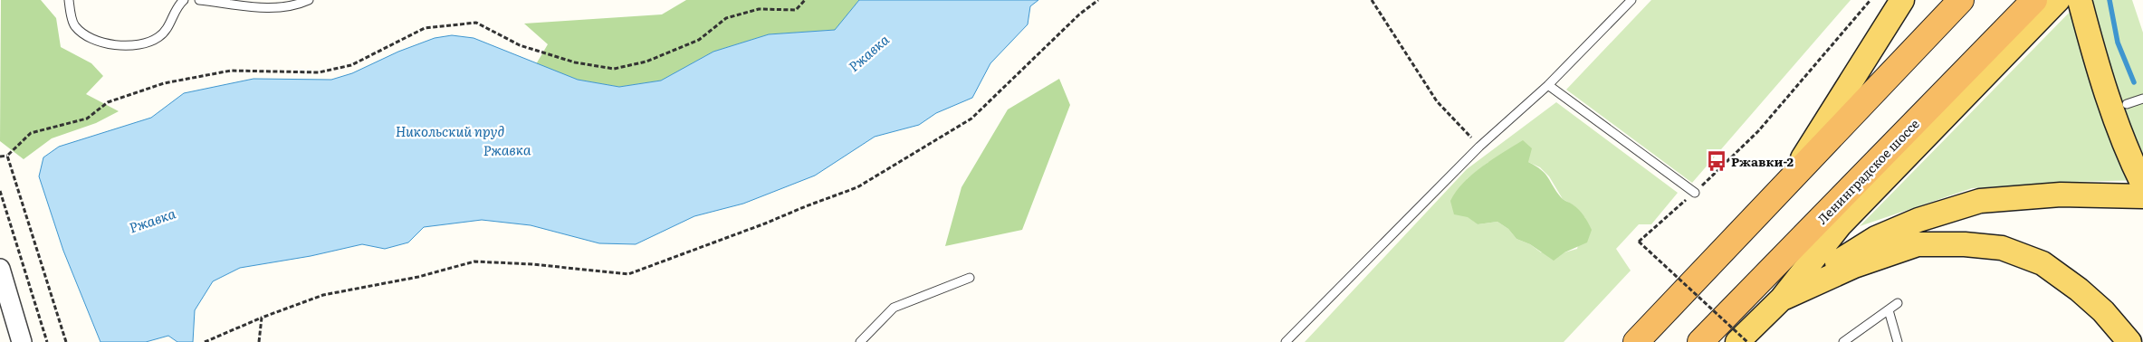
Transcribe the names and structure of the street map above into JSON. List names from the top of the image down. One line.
{"streets":{"highway":["Ленинградское шоссе"]},"water":["Ржавка","Никольский пруд"],"places":{"bus stop":["Ржавки-2"]}}
